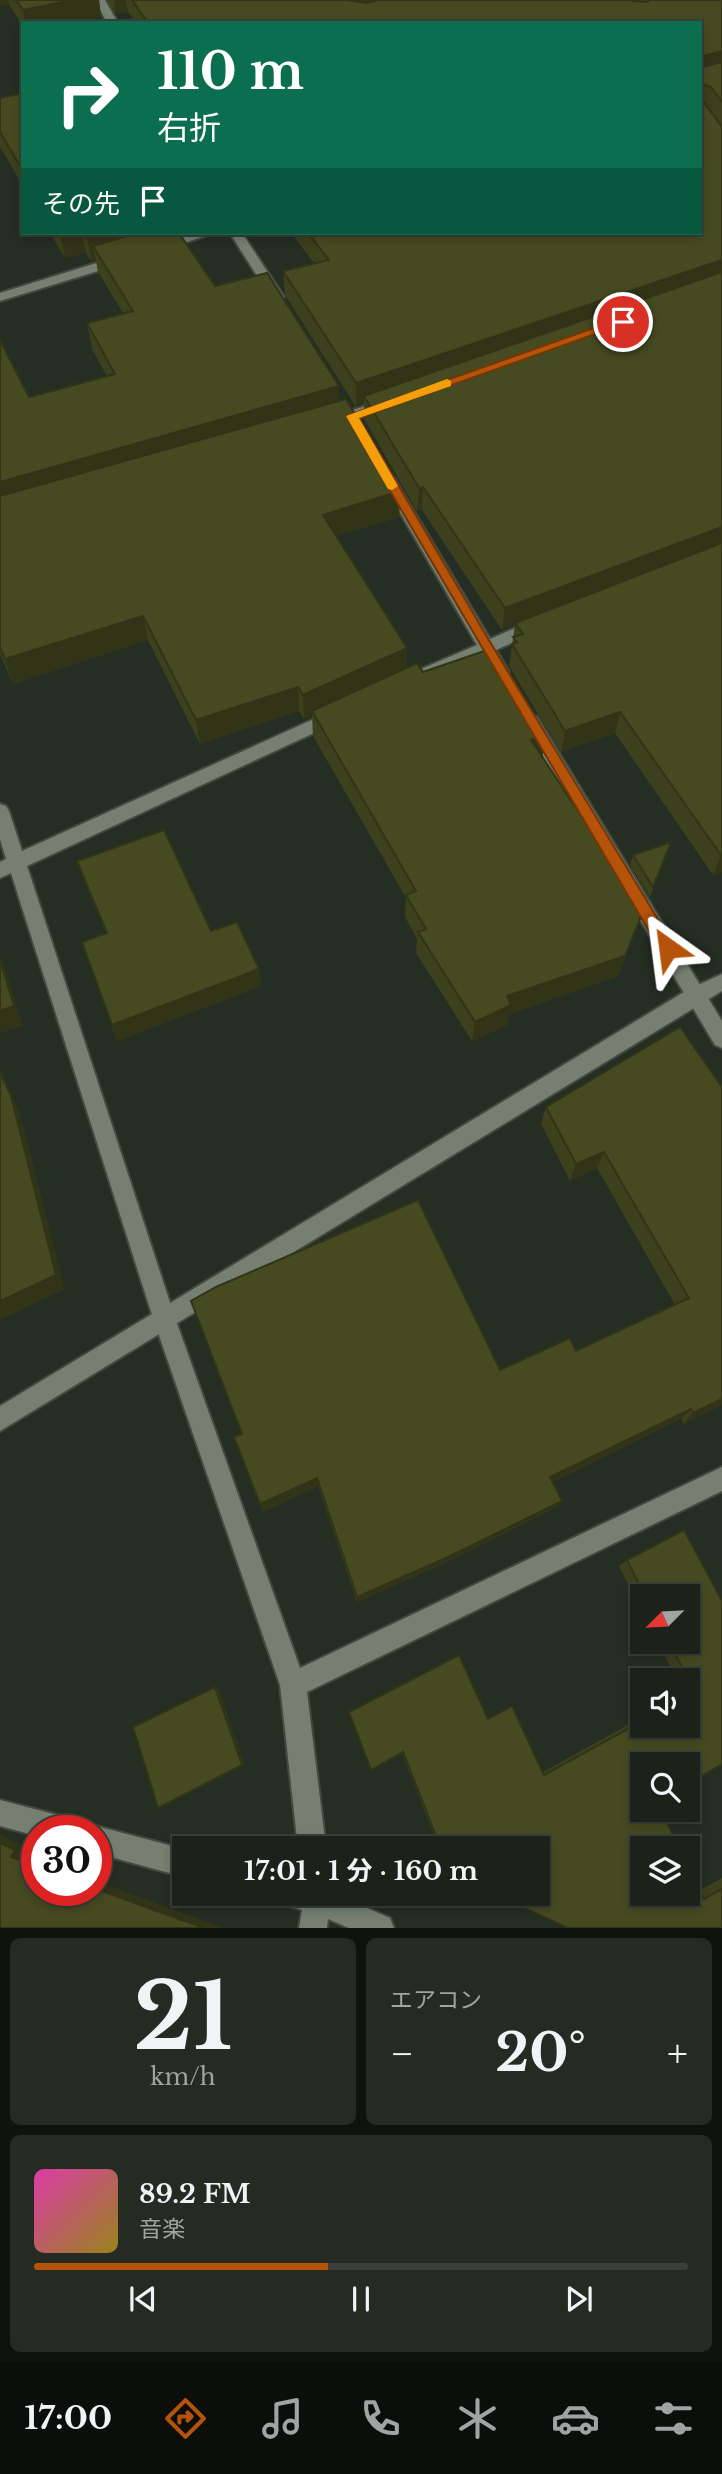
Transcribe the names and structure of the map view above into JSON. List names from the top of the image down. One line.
{"north":"bottom left","page":{"turn":["110 m","右折"],"then":"その先","limit":"30","trip":"17:01 · 1 分 · 160 m","tile":[["21","km/h"],"エアコン"],"heat":["−","20°","+"],"song":["89.2 FM","音楽"],"tabs":"17:00"}}
